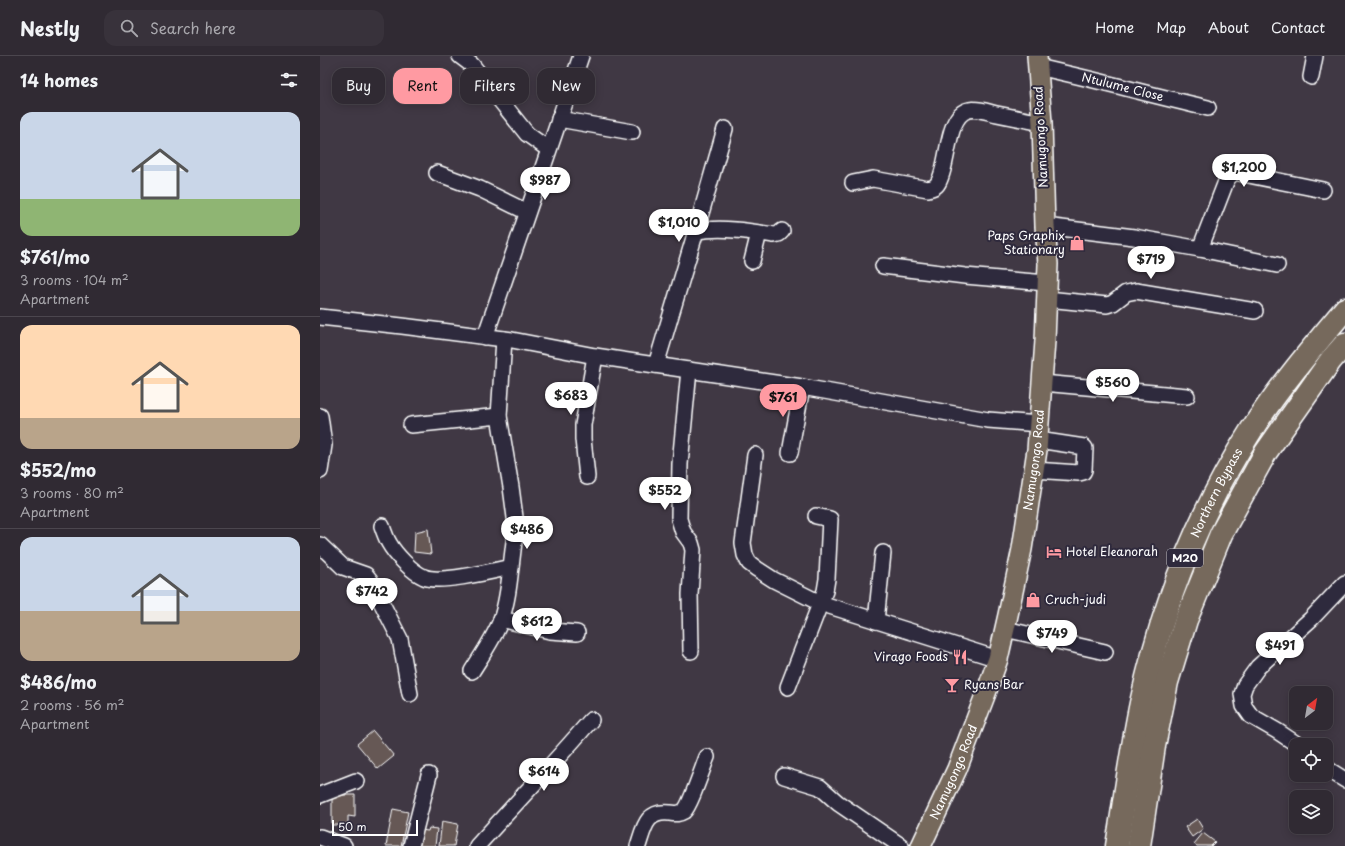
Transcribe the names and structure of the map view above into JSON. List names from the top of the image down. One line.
{"streets":{"highway":["Northern Bypass","M20"],"main road":["Namugongo Road"],"street":["Ntulume Close"]},"crossings":[["Ntulume Close","Namugongo Road"]],"places":{"shop":["Paps Graphix Stationary","Cruch-judi"],"hotel":["Hotel Eleanorah"],"restaurant":["Virago Foods"],"bar":["Ryans Bar"]},"scale_bar":"50 m","north":"top right","page":{"header":"Nestly","search":"Search here","nav":["Home","Map","About","Contact"],"heading":"14 homes","chip":["Buy","Rent","Filters","New"],"list":[{"name":"$761/mo","note":"3 rooms · 104 m² · Apartment"},{"name":"$552/mo","note":"3 rooms · 80 m² · Apartment"},{"name":"$486/mo","note":"2 rooms · 56 m² · Apartment"}],"price":["$1,200","$987","$1,010","$719","$560","$683","$761","$552","$486","$742","$612","$749","$491","$614"],"scale":"50 m"}}
